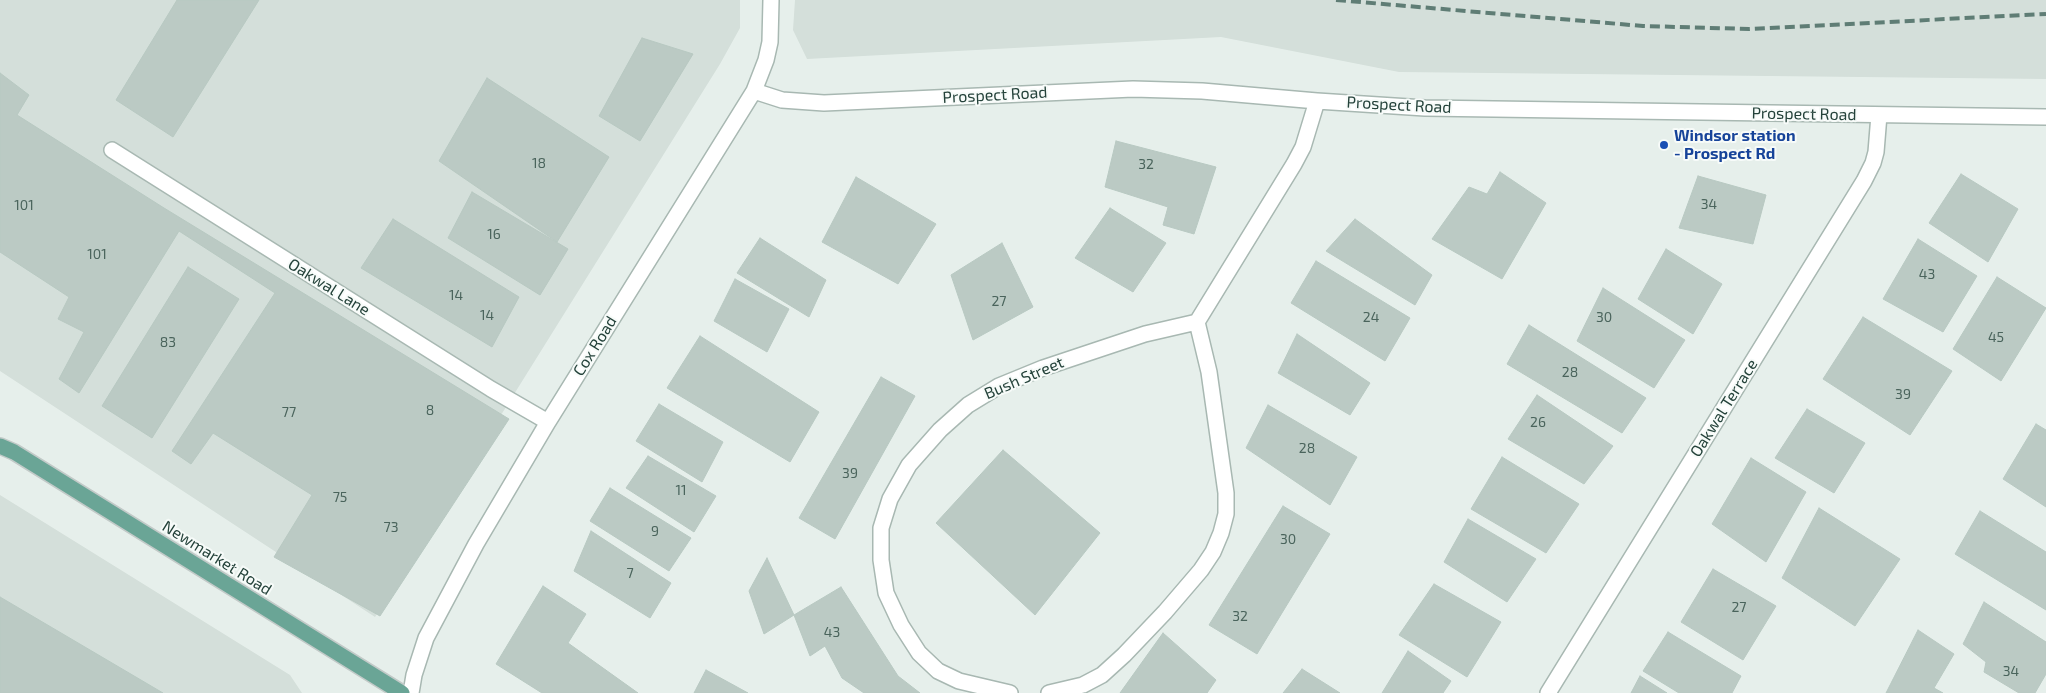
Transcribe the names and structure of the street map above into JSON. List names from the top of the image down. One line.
{"streets":{"main road":["Newmarket Road"],"street":["Prospect Road","Oakwal Lane","Cox Road","Bush Street","Oakwal Terrace"]},"crossings":[["Prospect Road","Cox Road"],["Prospect Road","Oakwal Terrace"],["Oakwal Lane","Cox Road"]],"places":["Windsor station - Prospect Rd"],"house_numbers":["18","32","34","101","16","101","43","14","27","14","24","30","45","83","28","39","8","77","26","28","39","11","75","73","9","30","7","27","32","43","34"]}
